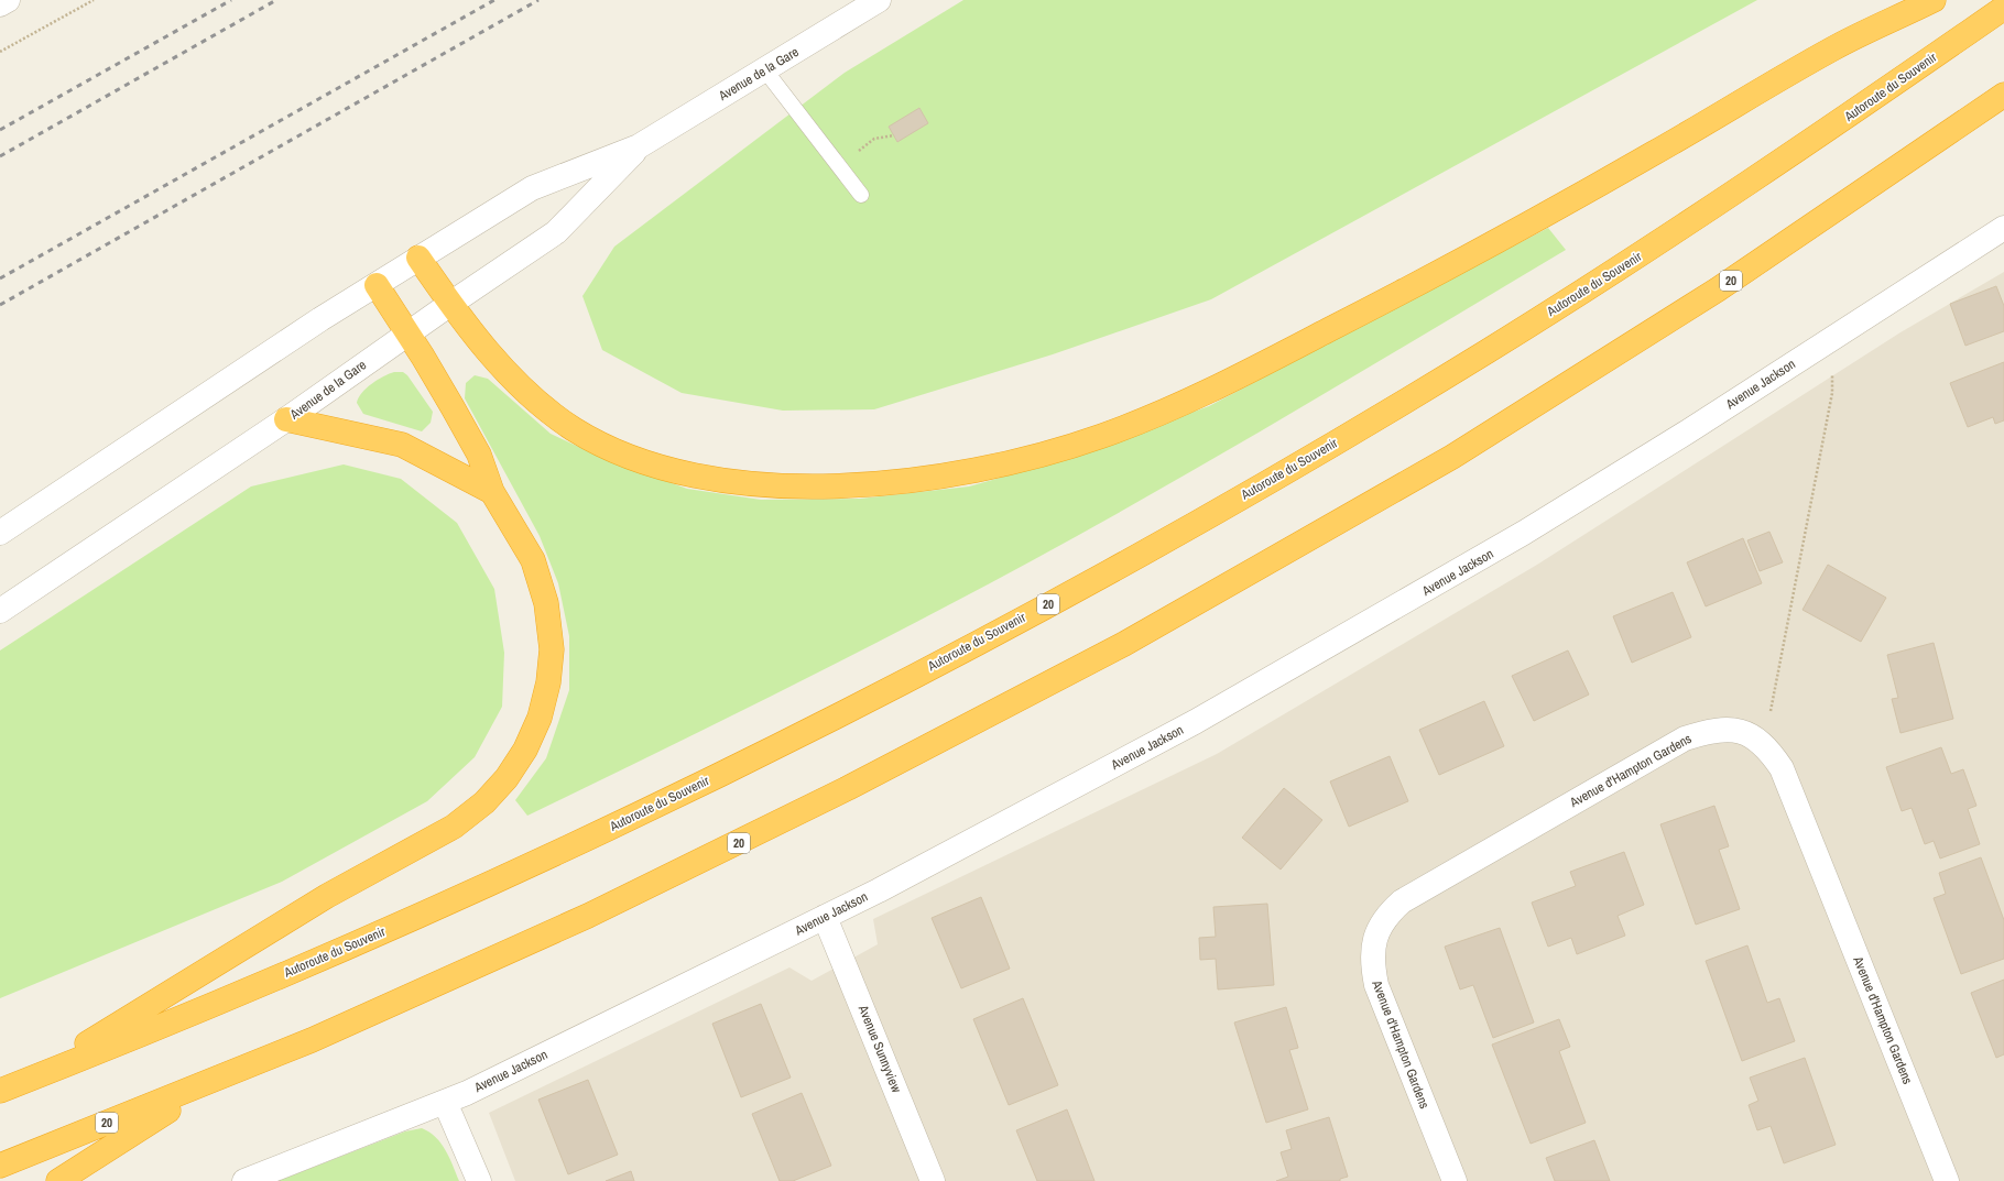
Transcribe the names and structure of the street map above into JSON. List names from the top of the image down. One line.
{"streets":{"highway":["Autoroute du Souvenir","20"],"street":["Avenue de la Gare","Avenue Jackson","Avenue d'Hampton Gardens","Avenue Sunnyview"]},"crossings":[["Avenue Jackson","Avenue Sunnyview"]]}
